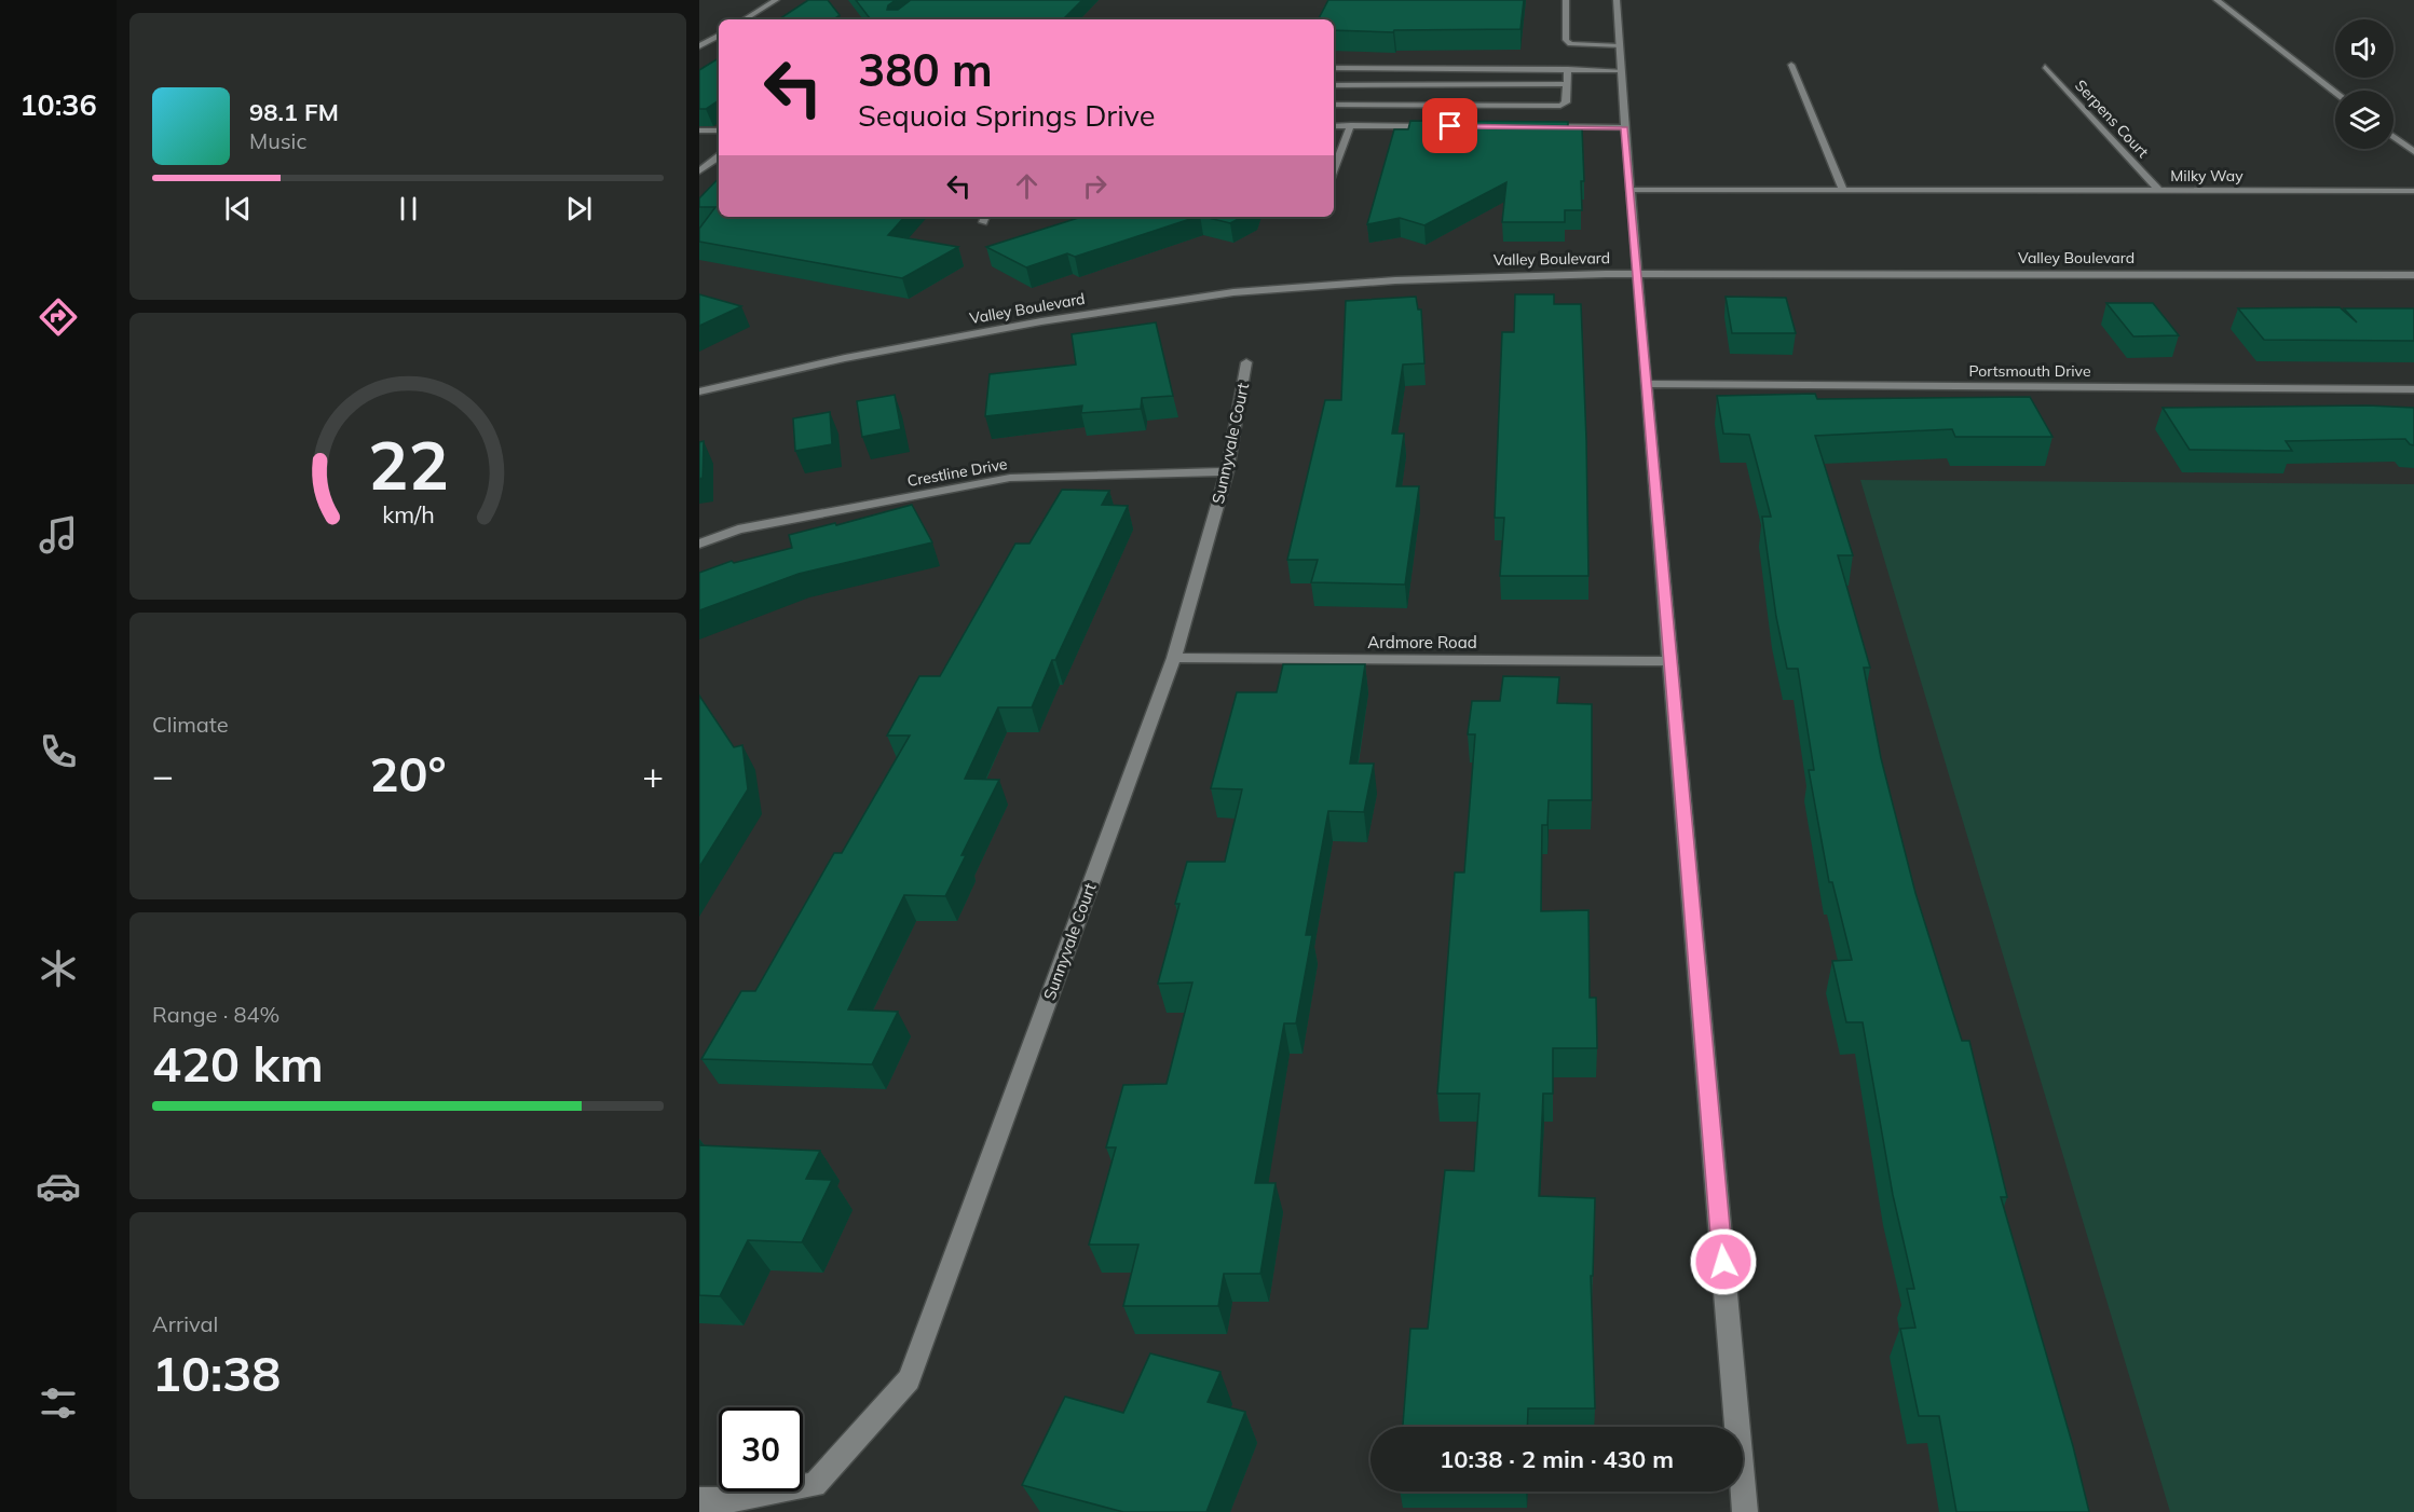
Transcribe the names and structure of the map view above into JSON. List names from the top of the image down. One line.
{"streets":{"street":["Serpens Court","Milky Way","Valley Boulevard","Portsmouth Drive","Sunnyvale Court","Crestline Drive","Ardmore Road"]},"crossings":[["Serpens Court","Milky Way"],["Sunnyvale Court","Crestline Drive"],["Sunnyvale Court","Ardmore Road"]],"page":{"tabs":"10:36","turn":["380 m","Sequoia Springs Drive"],"song":["98.1 FM","Music"],"tile":["Climate",["Range · 84%","420 km"],["Arrival","10:38"]],"heat":["−","20°","+"],"limit":"30","trip":"10:38 · 2 min · 430 m","gauge":["22","km/h"]}}
